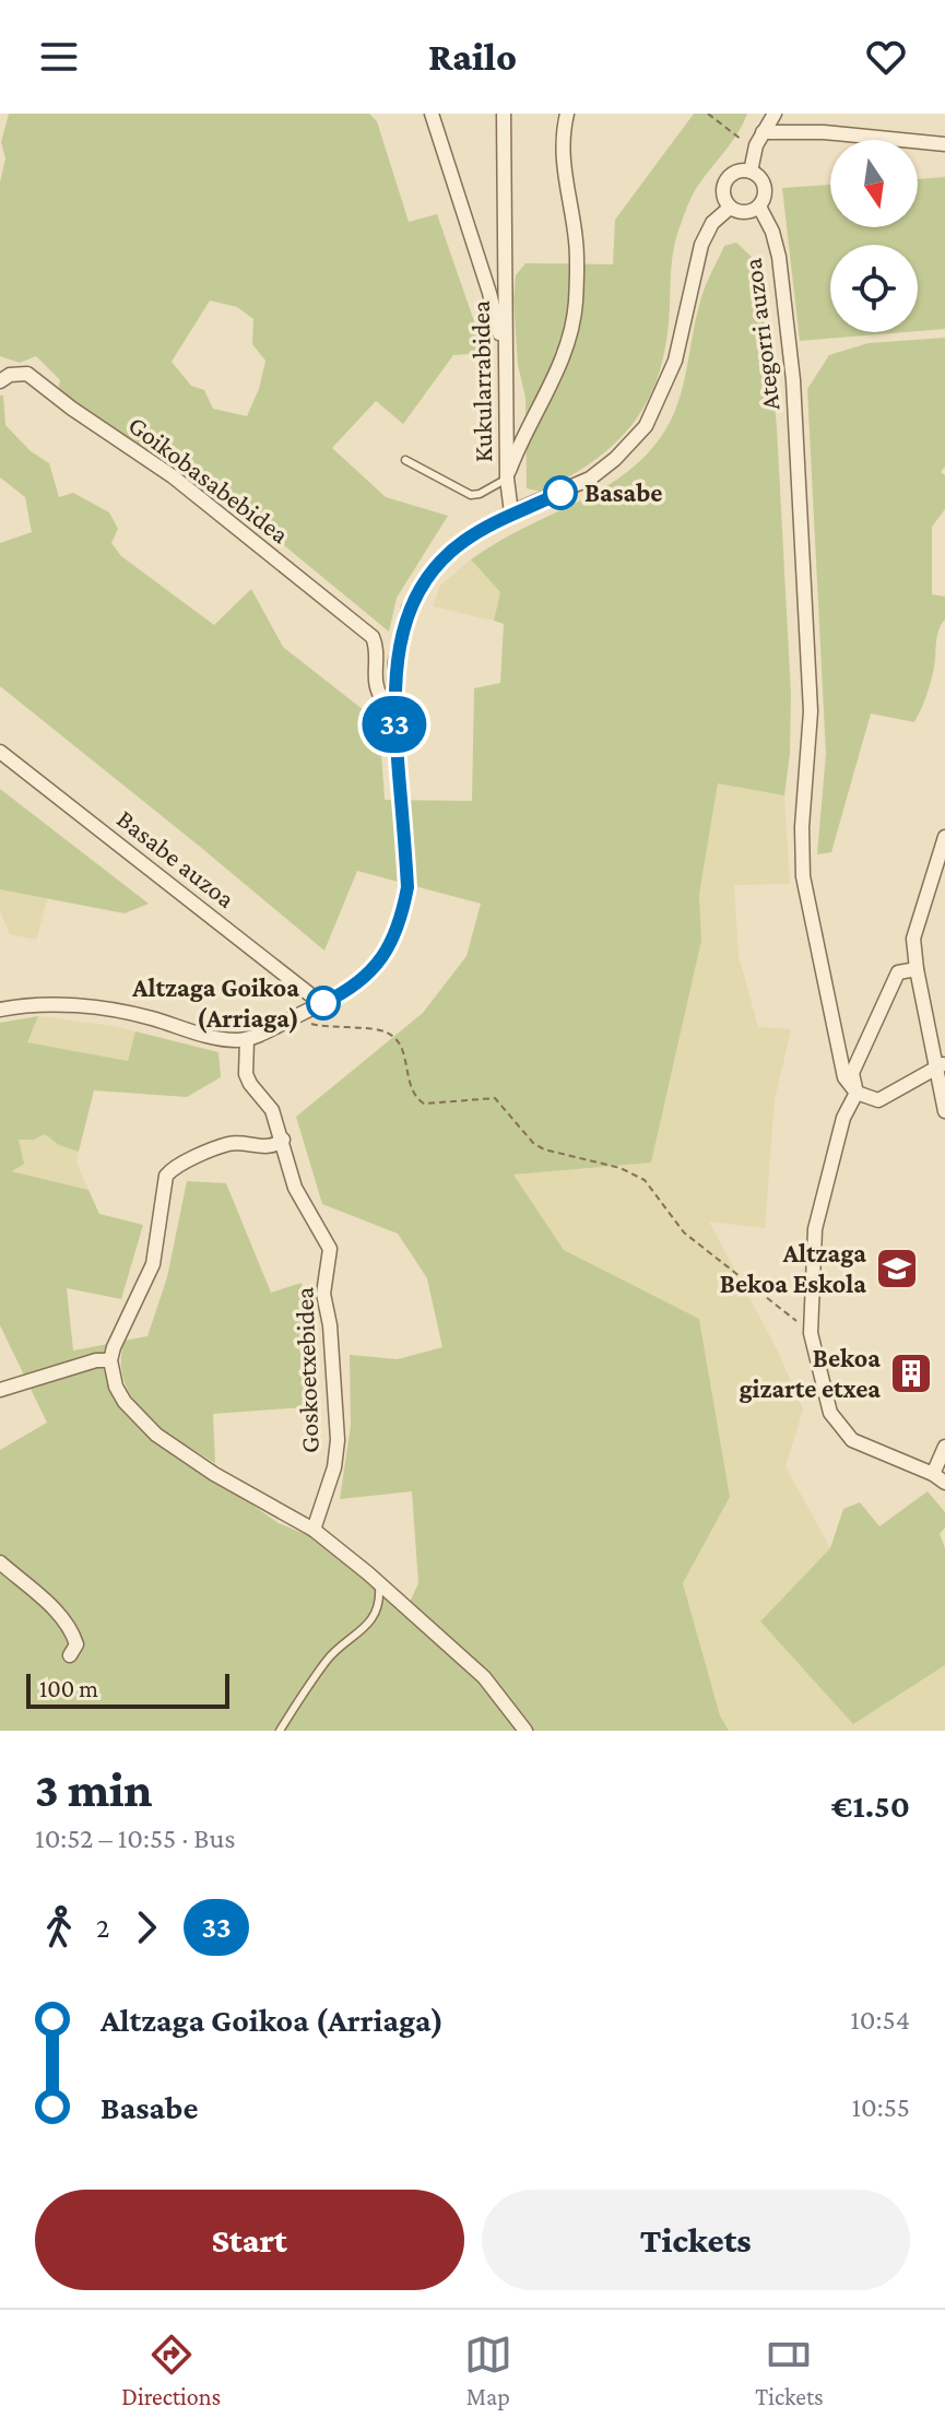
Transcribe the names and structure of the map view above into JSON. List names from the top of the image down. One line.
{"streets":{"street":["Ategorri auzoa","Kukularrabidea","Goikobasabebidea","Basabe auzoa","Goskoetxebidea"]},"places":{"other":["Basabe","Altzaga Goikoa (Arriaga)"],"school or university":["Altzaga Bekoa Eskola"],"building":["Bekoa gizarte etxea"]},"lines":["bus line 33"],"scale_bar":"100 m","north":"bottom","page":{"header":"Railo","on_map":"33","scale":"100 m","heading":["3 min","10:52 – 10:55 · Bus","€1.50"],"legs":["2","33"],"list":[{"name":"Altzaga Goikoa (Arriaga)","value":"10:54"},{"name":"Basabe","value":"10:55"}],"buttons":["Start","Tickets"],"tabs":["Directions","Map","Tickets"]}}
